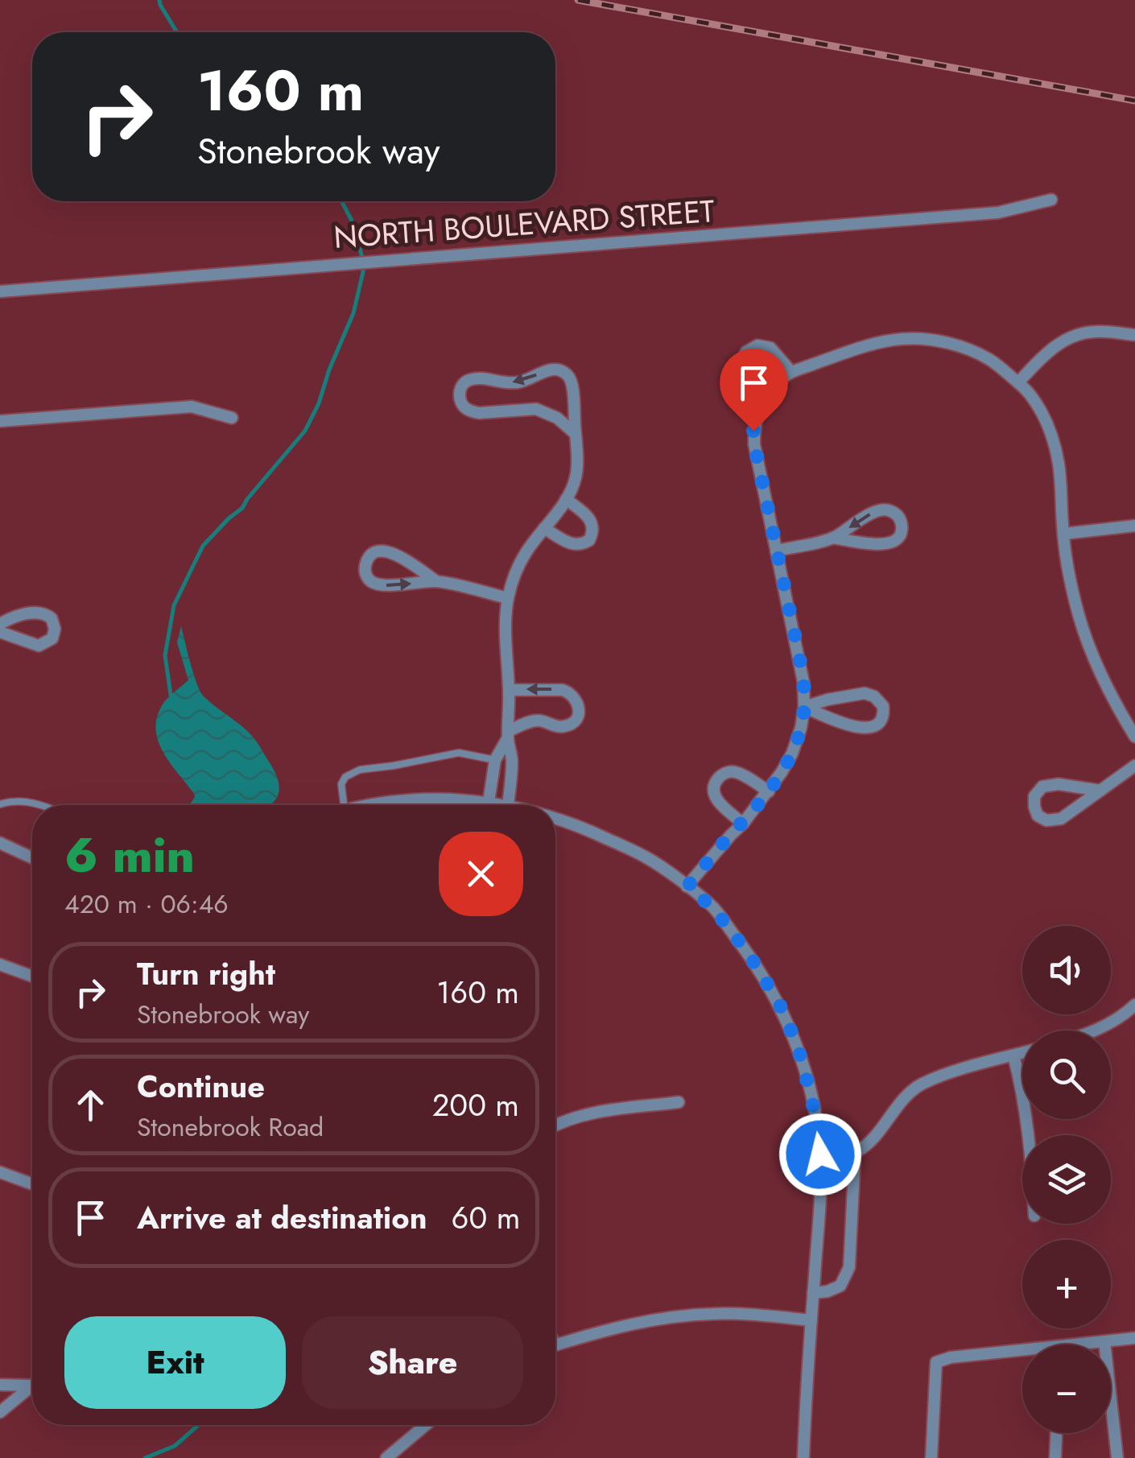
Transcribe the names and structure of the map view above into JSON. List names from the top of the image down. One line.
{"streets":{"street":["NORTH BOULEVARD STREET"]},"page":{"turn":["160 m","Stonebrook way"],"heading":["6 min","420 m · 06:46"],"map_buttons":["+","−"],"list":[{"name":"Turn right","note":"Stonebrook way","value":"160 m"},{"name":"Continue","note":"Stonebrook Road","value":"200 m"},{"name":"Arrive at destination","value":"60 m"}],"buttons":["Exit","Share"]}}
